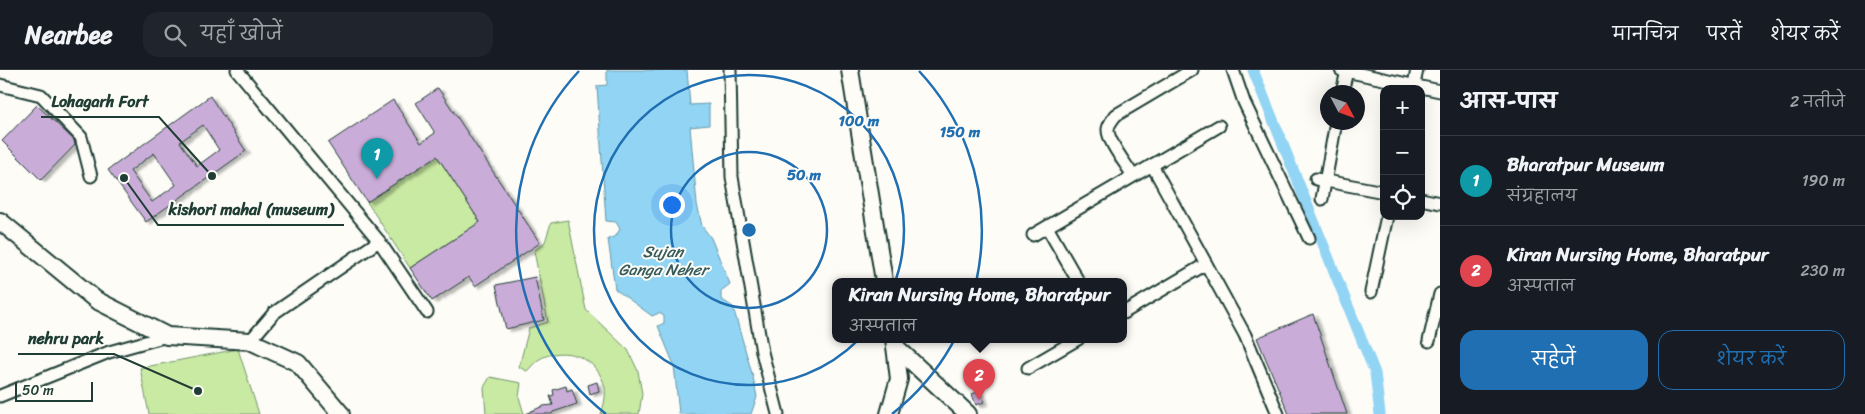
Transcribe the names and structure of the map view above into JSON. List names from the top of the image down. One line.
{"water":["Sujan Ganga Neher"],"places":["Lohagarh Fort","kishori mahal (museum)","nehru park"],"scale_bar":"50 m","north":"bottom right","page":{"header":"Nearbee","search":"यहाँ खोजें","nav":["मानचित्र","परतें","शेयर करें"],"heading":["आस-पास","2 नतीजे"],"map_buttons":["+","−"],"list":[{"mark":"1","name":"Bharatpur Museum","note":"संग्रहालय","value":"190 m"},{"mark":"2","name":"Kiran Nursing Home, Bharatpur","note":"अस्पताल","value":"230 m"}],"pins":["1","2"],"popup":["Kiran Nursing Home, Bharatpur","अस्पताल"],"buttons":["सहेजें","शेयर करें"],"scale":"50 m"},"rings":["100 m","150 m","50 m"]}
